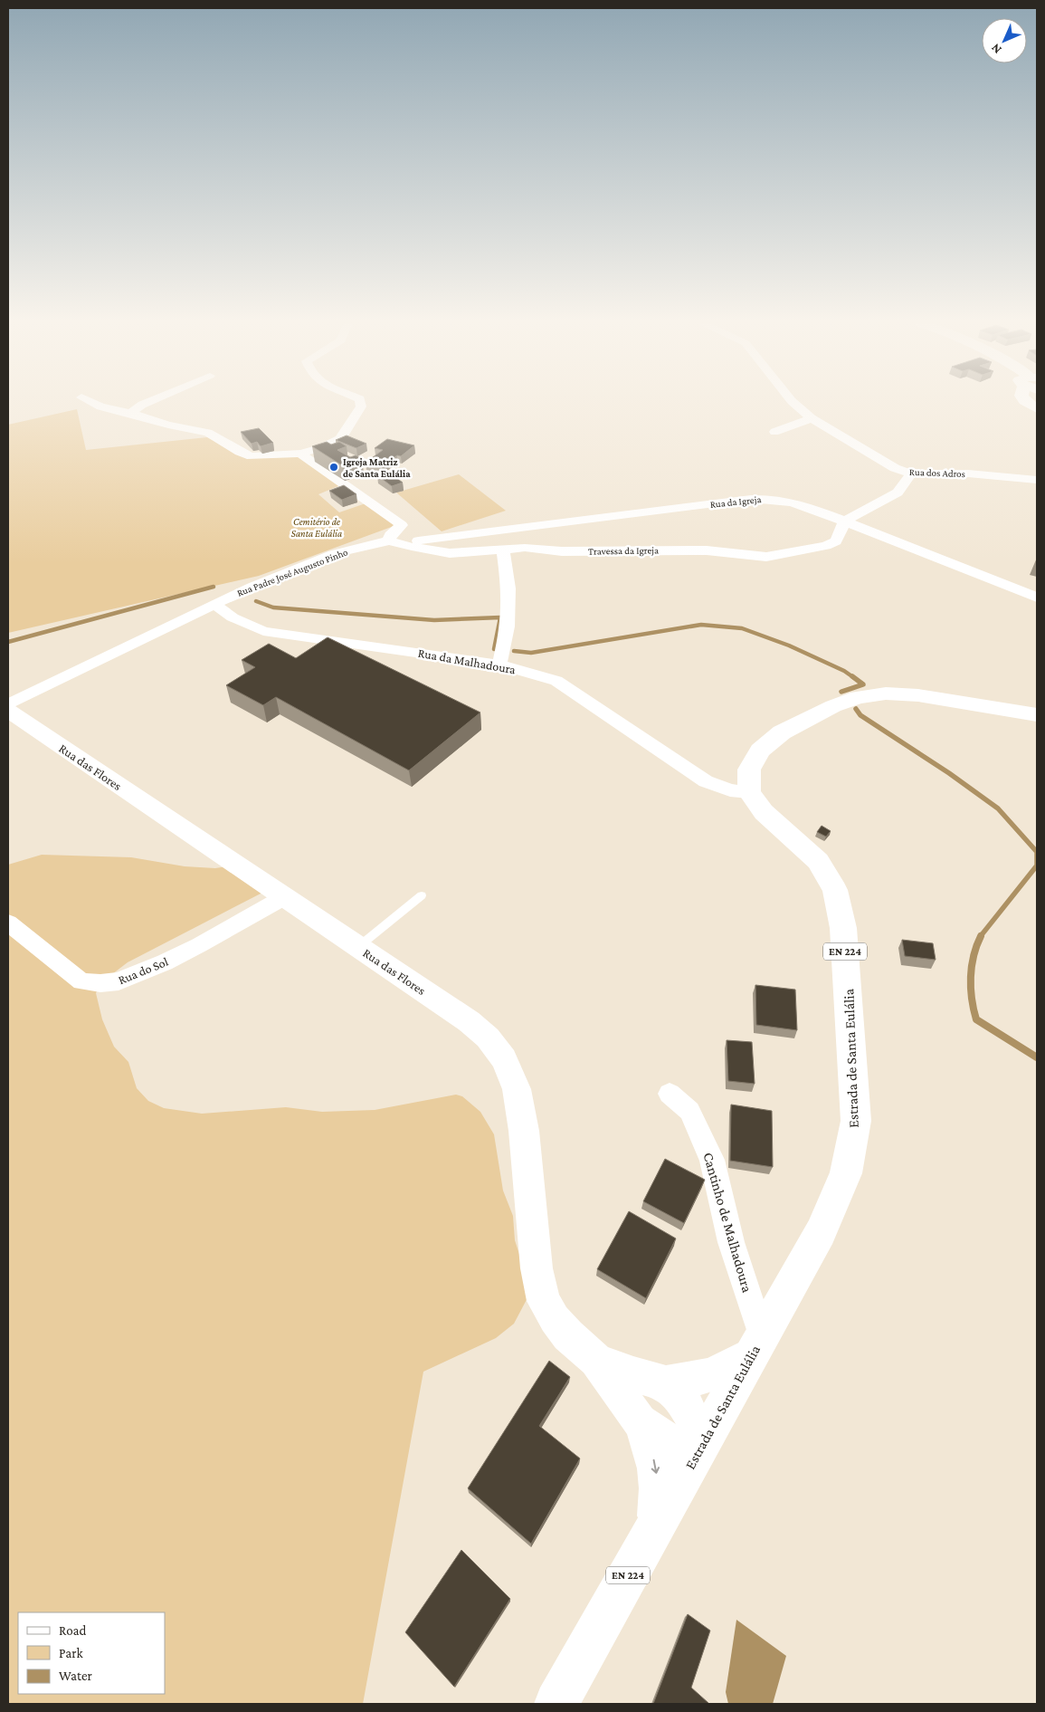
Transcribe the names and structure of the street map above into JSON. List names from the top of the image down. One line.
{"streets":{"main road":["EN 224","Estrada de Santa Eulália"],"street":["Rua dos Adros","Rua da Igreja","Travessa da Igreja","Rua Padre José Augusto Pinho","Rua da Malhadoura","Rua das Flores","Rua do Sol","Cantinho de Malhadoura"]},"crossings":[["Rua da Igreja","Travessa da Igreja"],["Travessa da Igreja","Rua Padre José Augusto Pinho"],["Rua Padre José Augusto Pinho","Rua da Malhadoura"],["Rua da Malhadoura","Estrada de Santa Eulália"],["Rua das Flores","Rua do Sol"],["Estrada de Santa Eulália","Cantinho de Malhadoura"]],"parks":["Cemitério de Santa Eulália"],"places":["Igreja Matriz de Santa Eulália"],"legend":["Road","Park","Water"],"north":"bottom left"}
